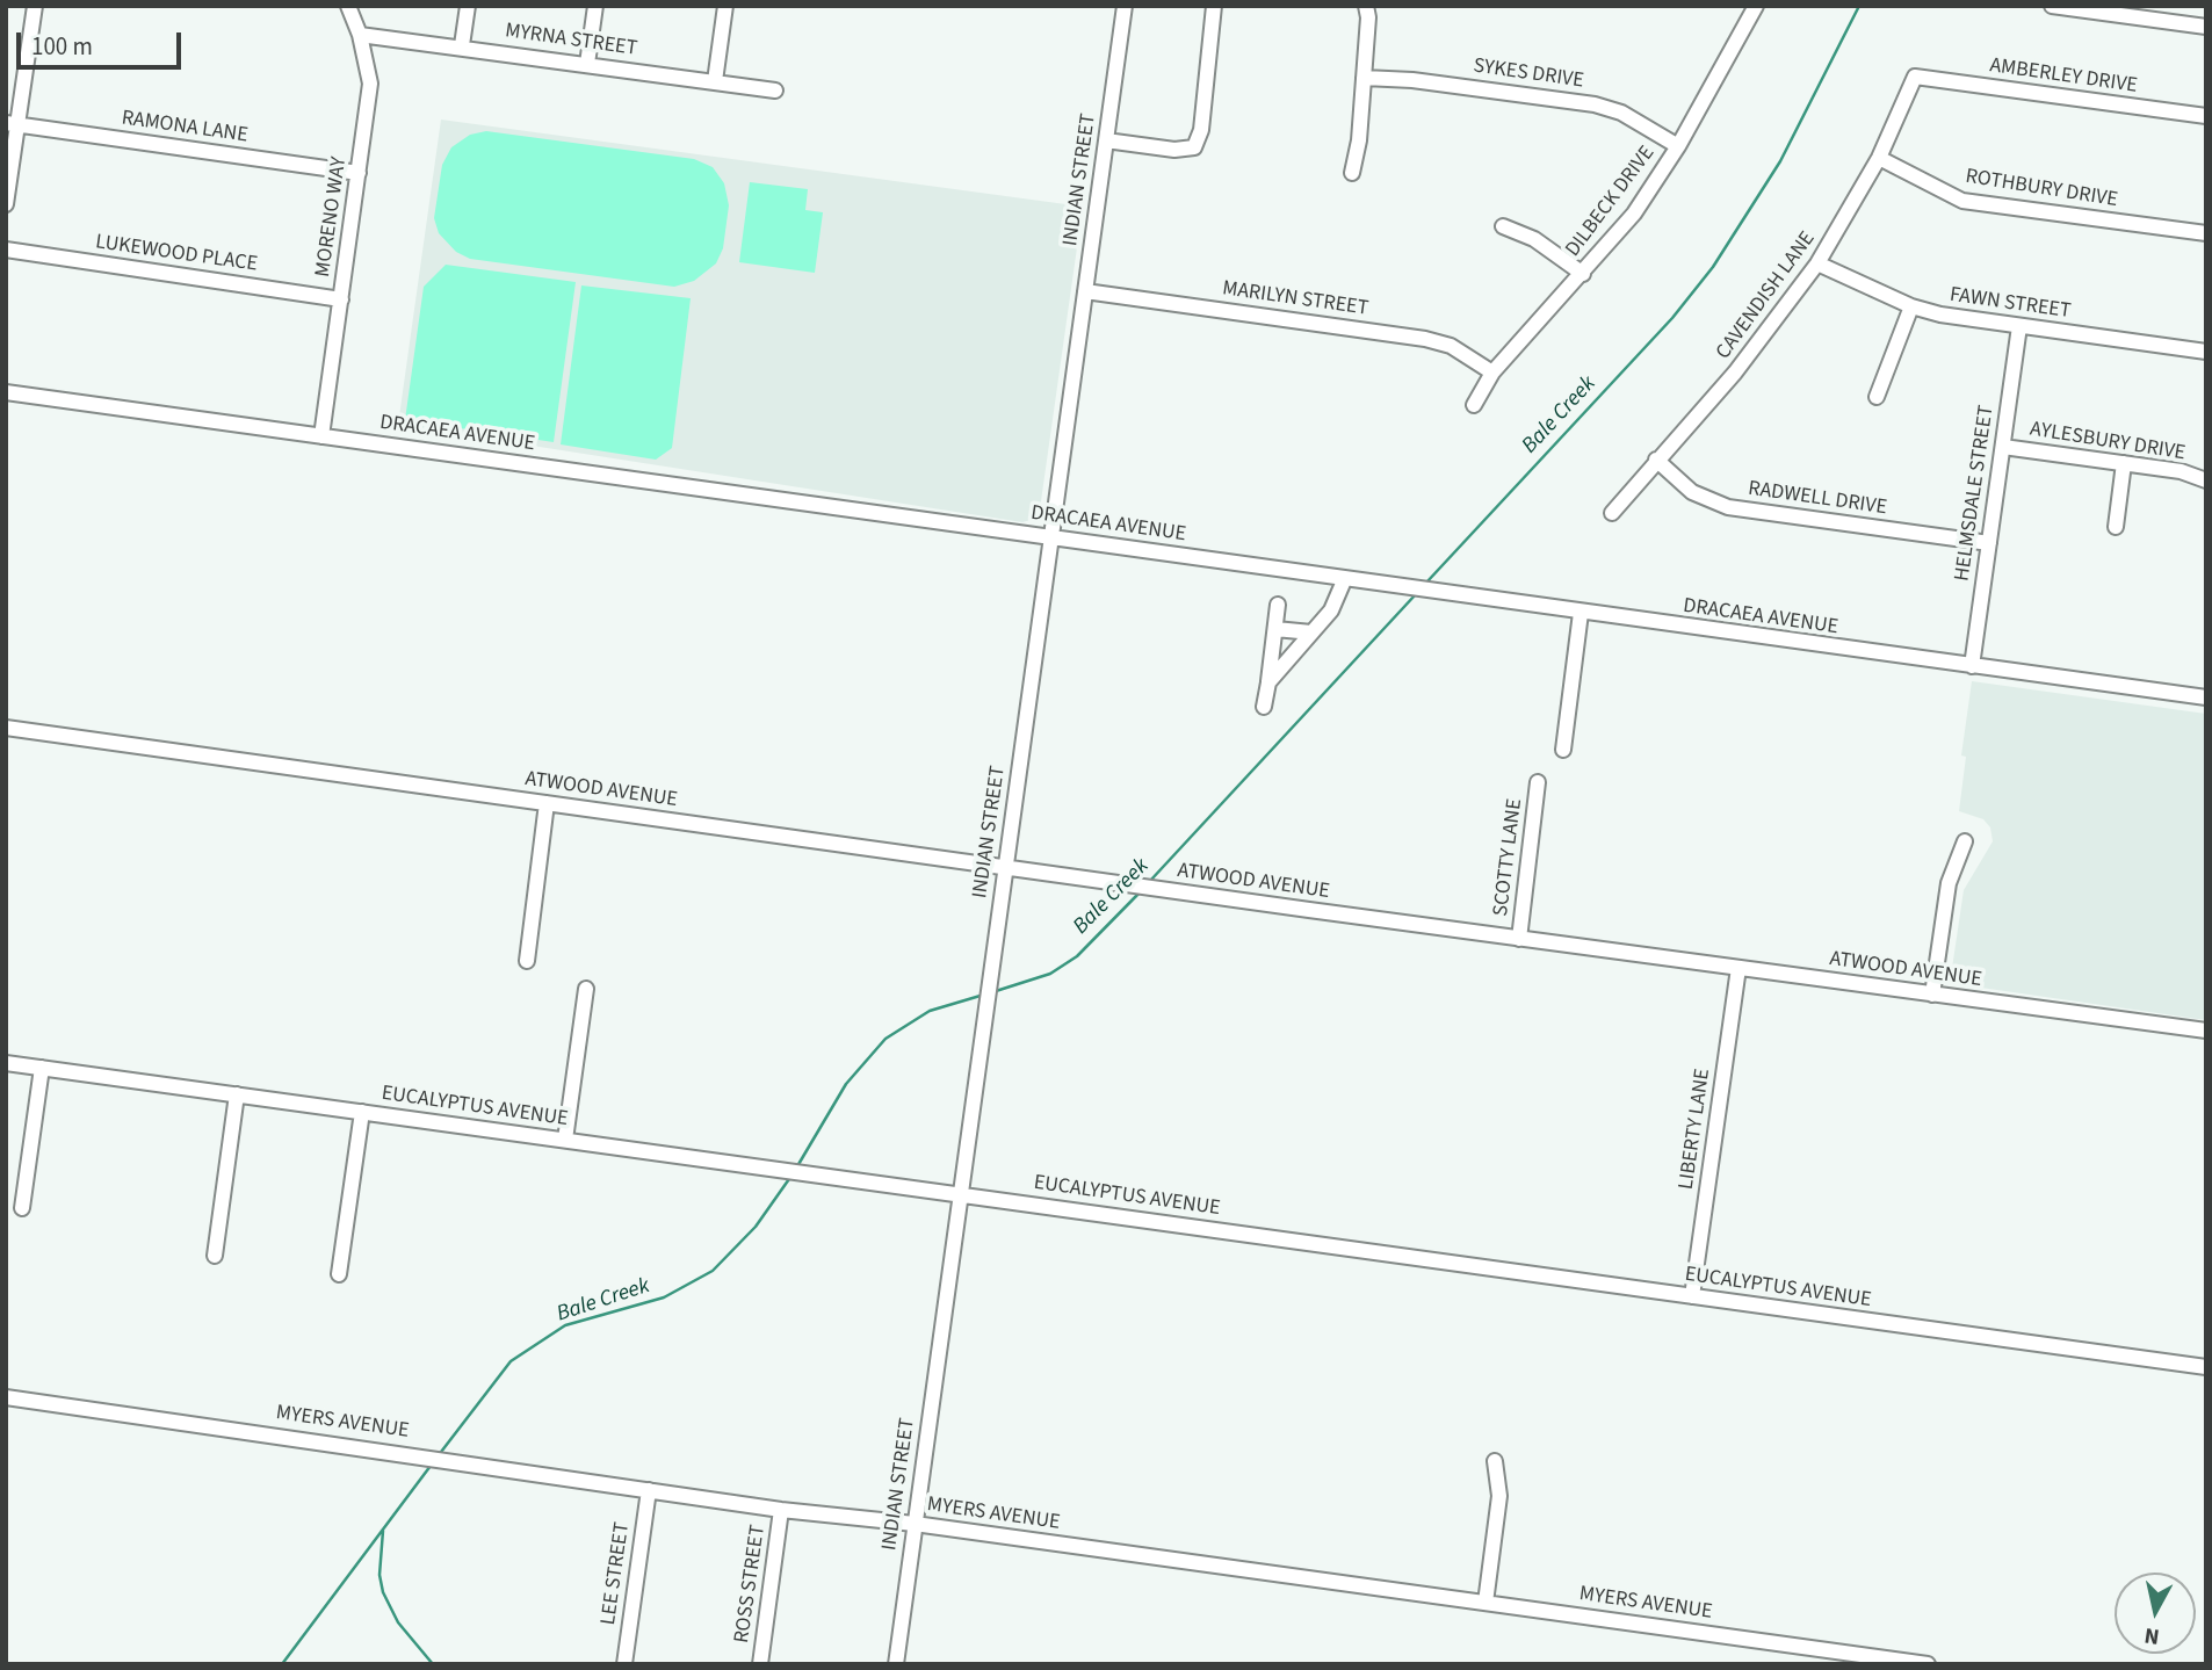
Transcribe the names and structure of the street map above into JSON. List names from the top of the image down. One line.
{"streets":{"street":["MYRNA STREET","SYKES DRIVE","AMBERLEY DRIVE","RAMONA LANE","INDIAN STREET","ROTHBURY DRIVE","DILBECK DRIVE","MORENO WAY","LUKEWOOD PLACE","CAVENDISH LANE","MARILYN STREET","FAWN STREET","DRACAEA AVENUE","AYLESBURY DRIVE","HELMSDALE STREET","RADWELL DRIVE","ATWOOD AVENUE","SCOTTY LANE","EUCALYPTUS AVENUE","LIBERTY LANE","MYERS AVENUE","LEE STREET","ROSS STREET"]},"crossings":[["MYRNA STREET","MORENO WAY"],["SYKES DRIVE","DILBECK DRIVE"],["AMBERLEY DRIVE","CAVENDISH LANE"],["RAMONA LANE","MORENO WAY"],["INDIAN STREET","MARILYN STREET"],["INDIAN STREET","DRACAEA AVENUE"],["INDIAN STREET","ATWOOD AVENUE"],["INDIAN STREET","EUCALYPTUS AVENUE"],["INDIAN STREET","MYERS AVENUE"],["ROTHBURY DRIVE","CAVENDISH LANE"],["DILBECK DRIVE","MARILYN STREET"],["MORENO WAY","LUKEWOOD PLACE"],["MORENO WAY","DRACAEA AVENUE"],["CAVENDISH LANE","FAWN STREET"],["CAVENDISH LANE","RADWELL DRIVE"],["FAWN STREET","HELMSDALE STREET"],["DRACAEA AVENUE","HELMSDALE STREET"],["AYLESBURY DRIVE","HELMSDALE STREET"],["HELMSDALE STREET","RADWELL DRIVE"],["ATWOOD AVENUE","SCOTTY LANE"],["ATWOOD AVENUE","LIBERTY LANE"],["EUCALYPTUS AVENUE","LIBERTY LANE"],["MYERS AVENUE","LEE STREET"],["MYERS AVENUE","ROSS STREET"]],"water":["Bale Creek"],"scale_bar":"100 m","north":"bottom"}
